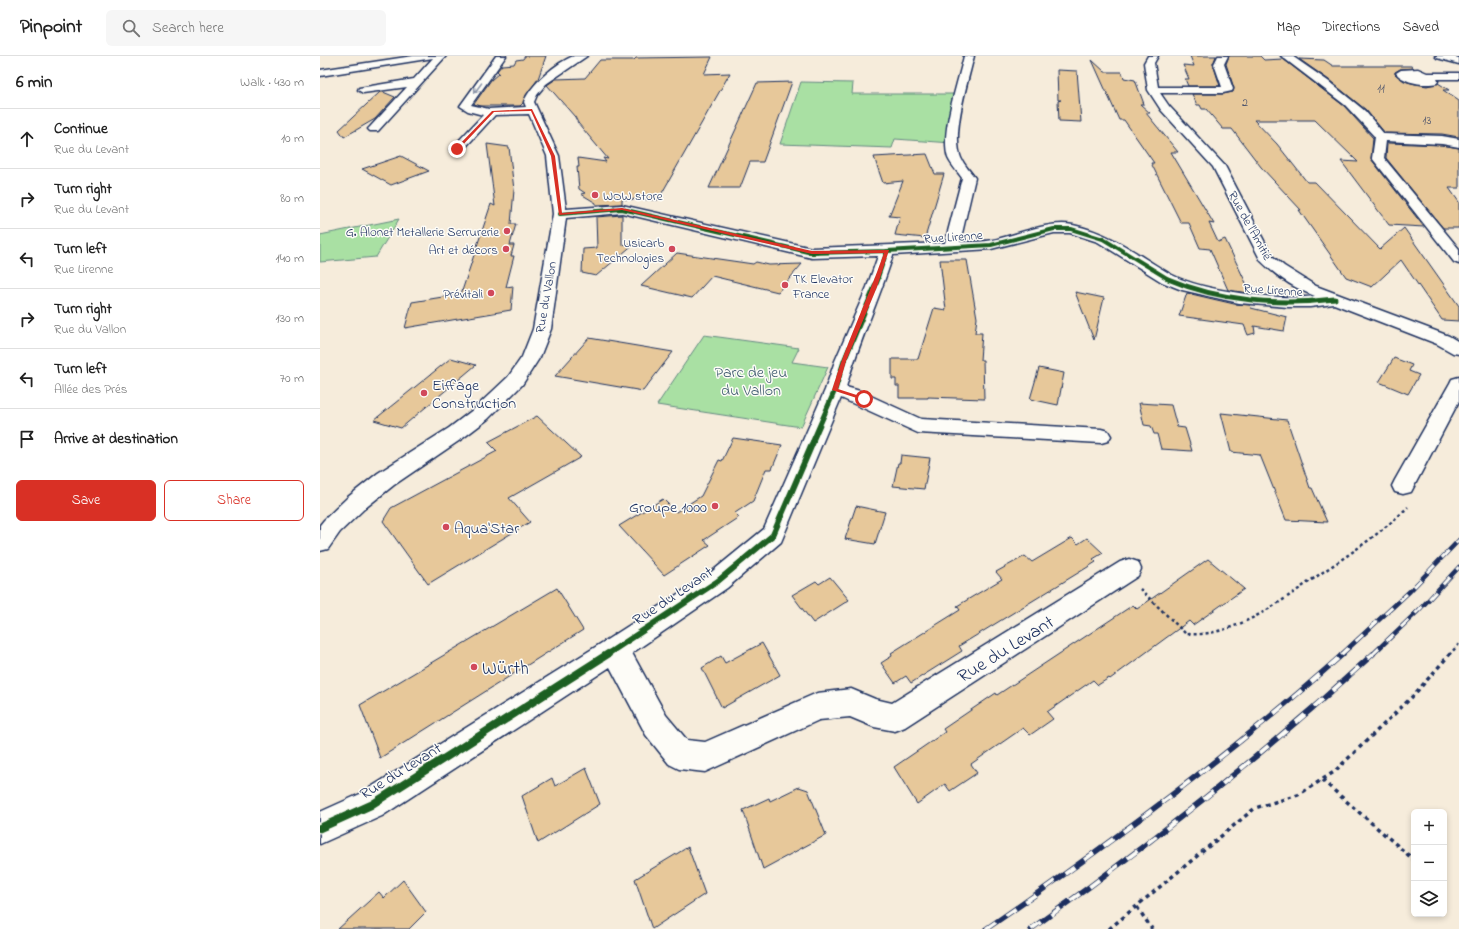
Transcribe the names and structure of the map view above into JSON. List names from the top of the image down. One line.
{"streets":{"street":["Rue de l'Amitié","Rue Lirenne","Rue du Vallon","Rue du Levant"]},"crossings":[["Rue de l'Amitié","Rue Lirenne"],["Rue Lirenne","Rue du Vallon"],["Rue Lirenne","Rue du Levant"]],"parks":["Parc de jeu du Vallon"],"places":["WOW store","G. Alonet Metallerie Serrurerie","Art et décors","Usicarb Technologies","TK Elevator France","Prévitali","Eiffage Construction","Groupe 1000","Aqua'Star","Würth"],"house_numbers":["11","2","13"],"page":{"header":"Pinpoint","search":"Search here","nav":["Map","Directions","Saved"],"heading":["6 min","Walk · 430 m"],"list":[["Continue","Rue du Levant","10 m"],["Turn right","Rue du Levant","80 m"],["Turn left","Rue Lirenne","140 m"],["Turn right","Rue du Vallon","130 m"],["Turn left","Allée des Prés","70 m"],"Arrive at destination"],"buttons":["Save","Share"],"map_buttons":["+","−"]}}
